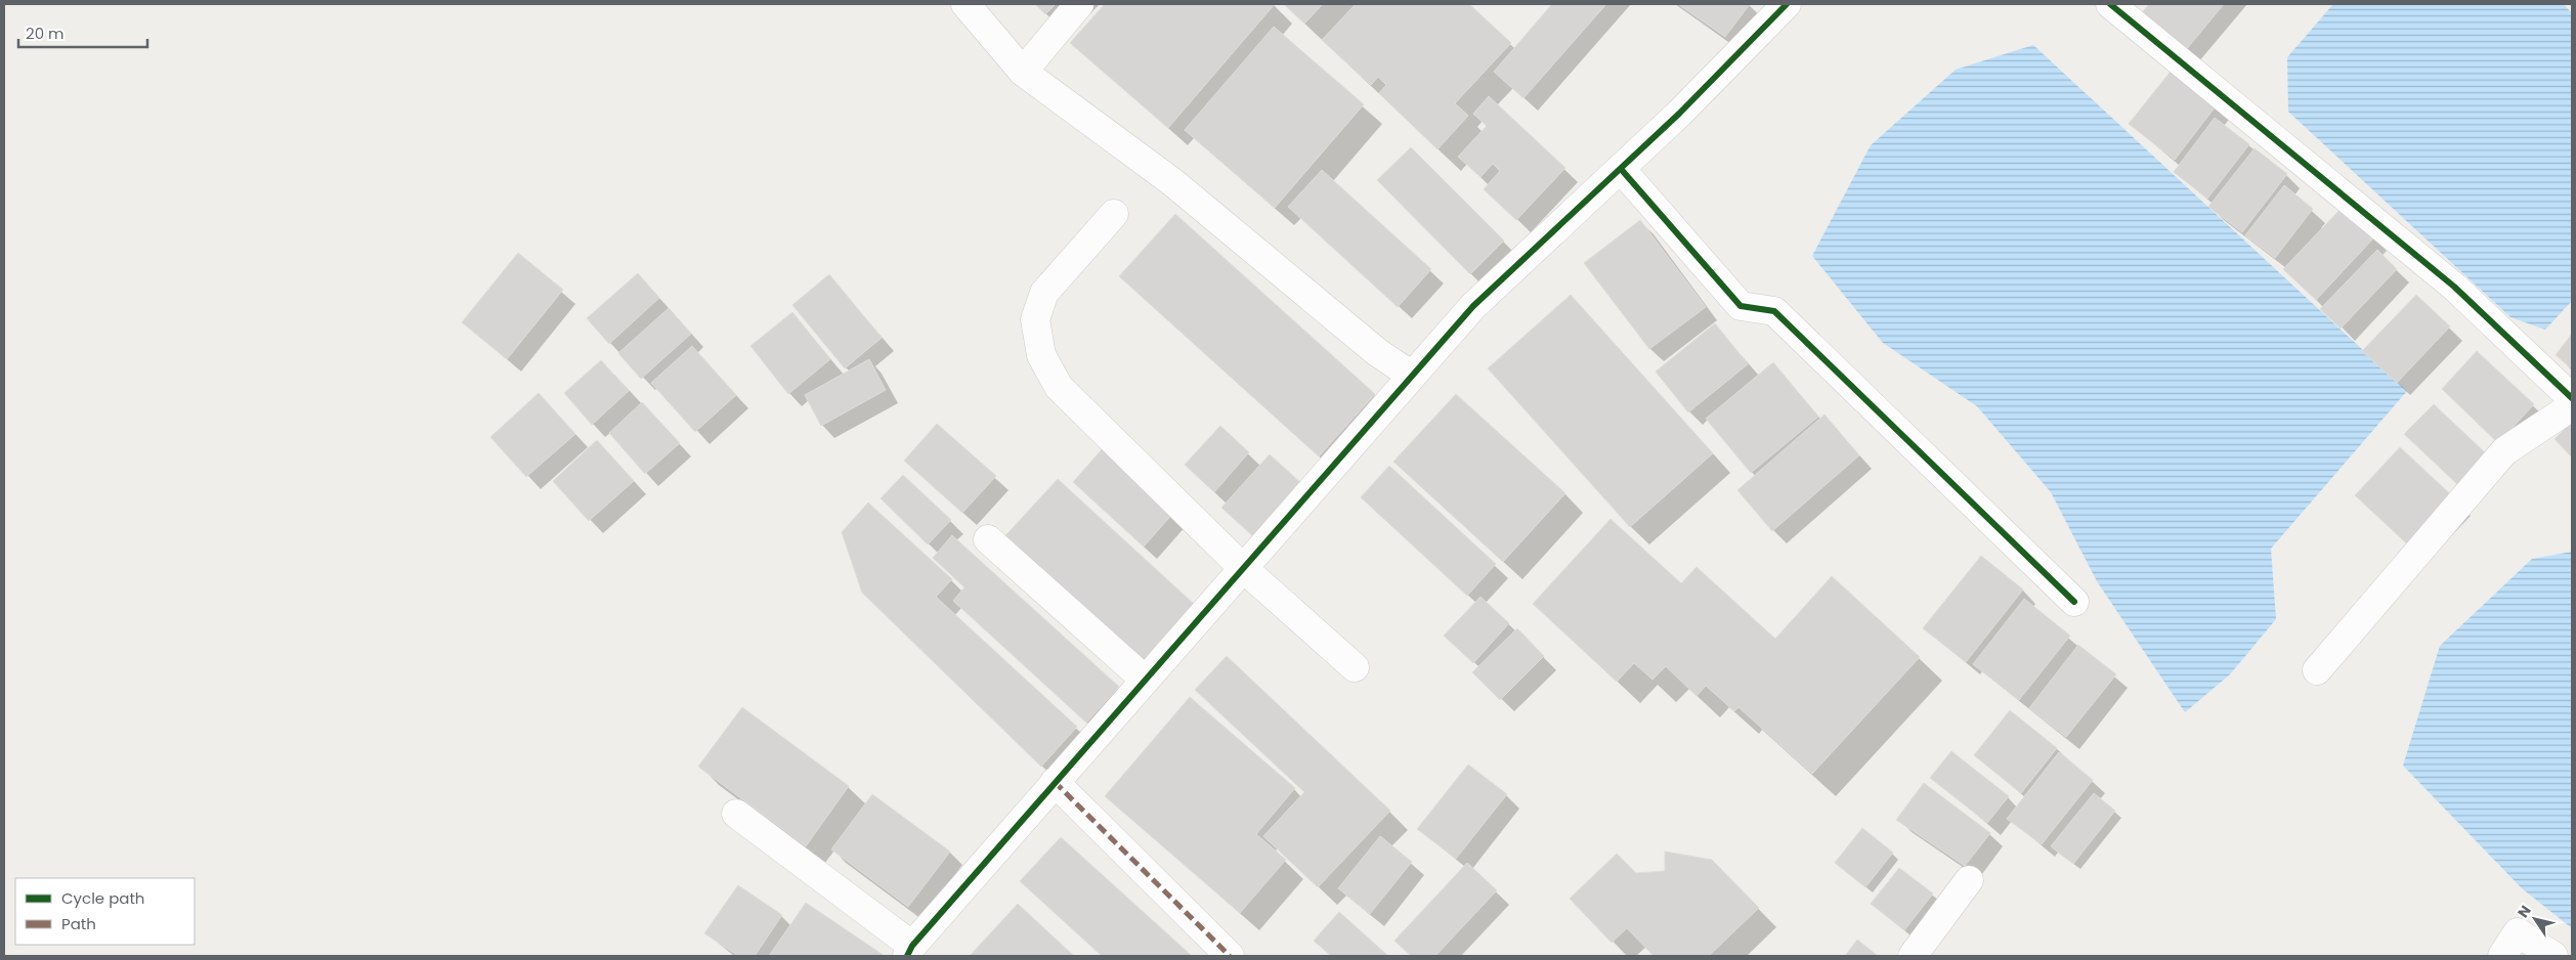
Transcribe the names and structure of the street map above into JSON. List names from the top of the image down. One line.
{"legend":["Cycle path","Path"],"scale_bar":"20 m","north":"top left"}
